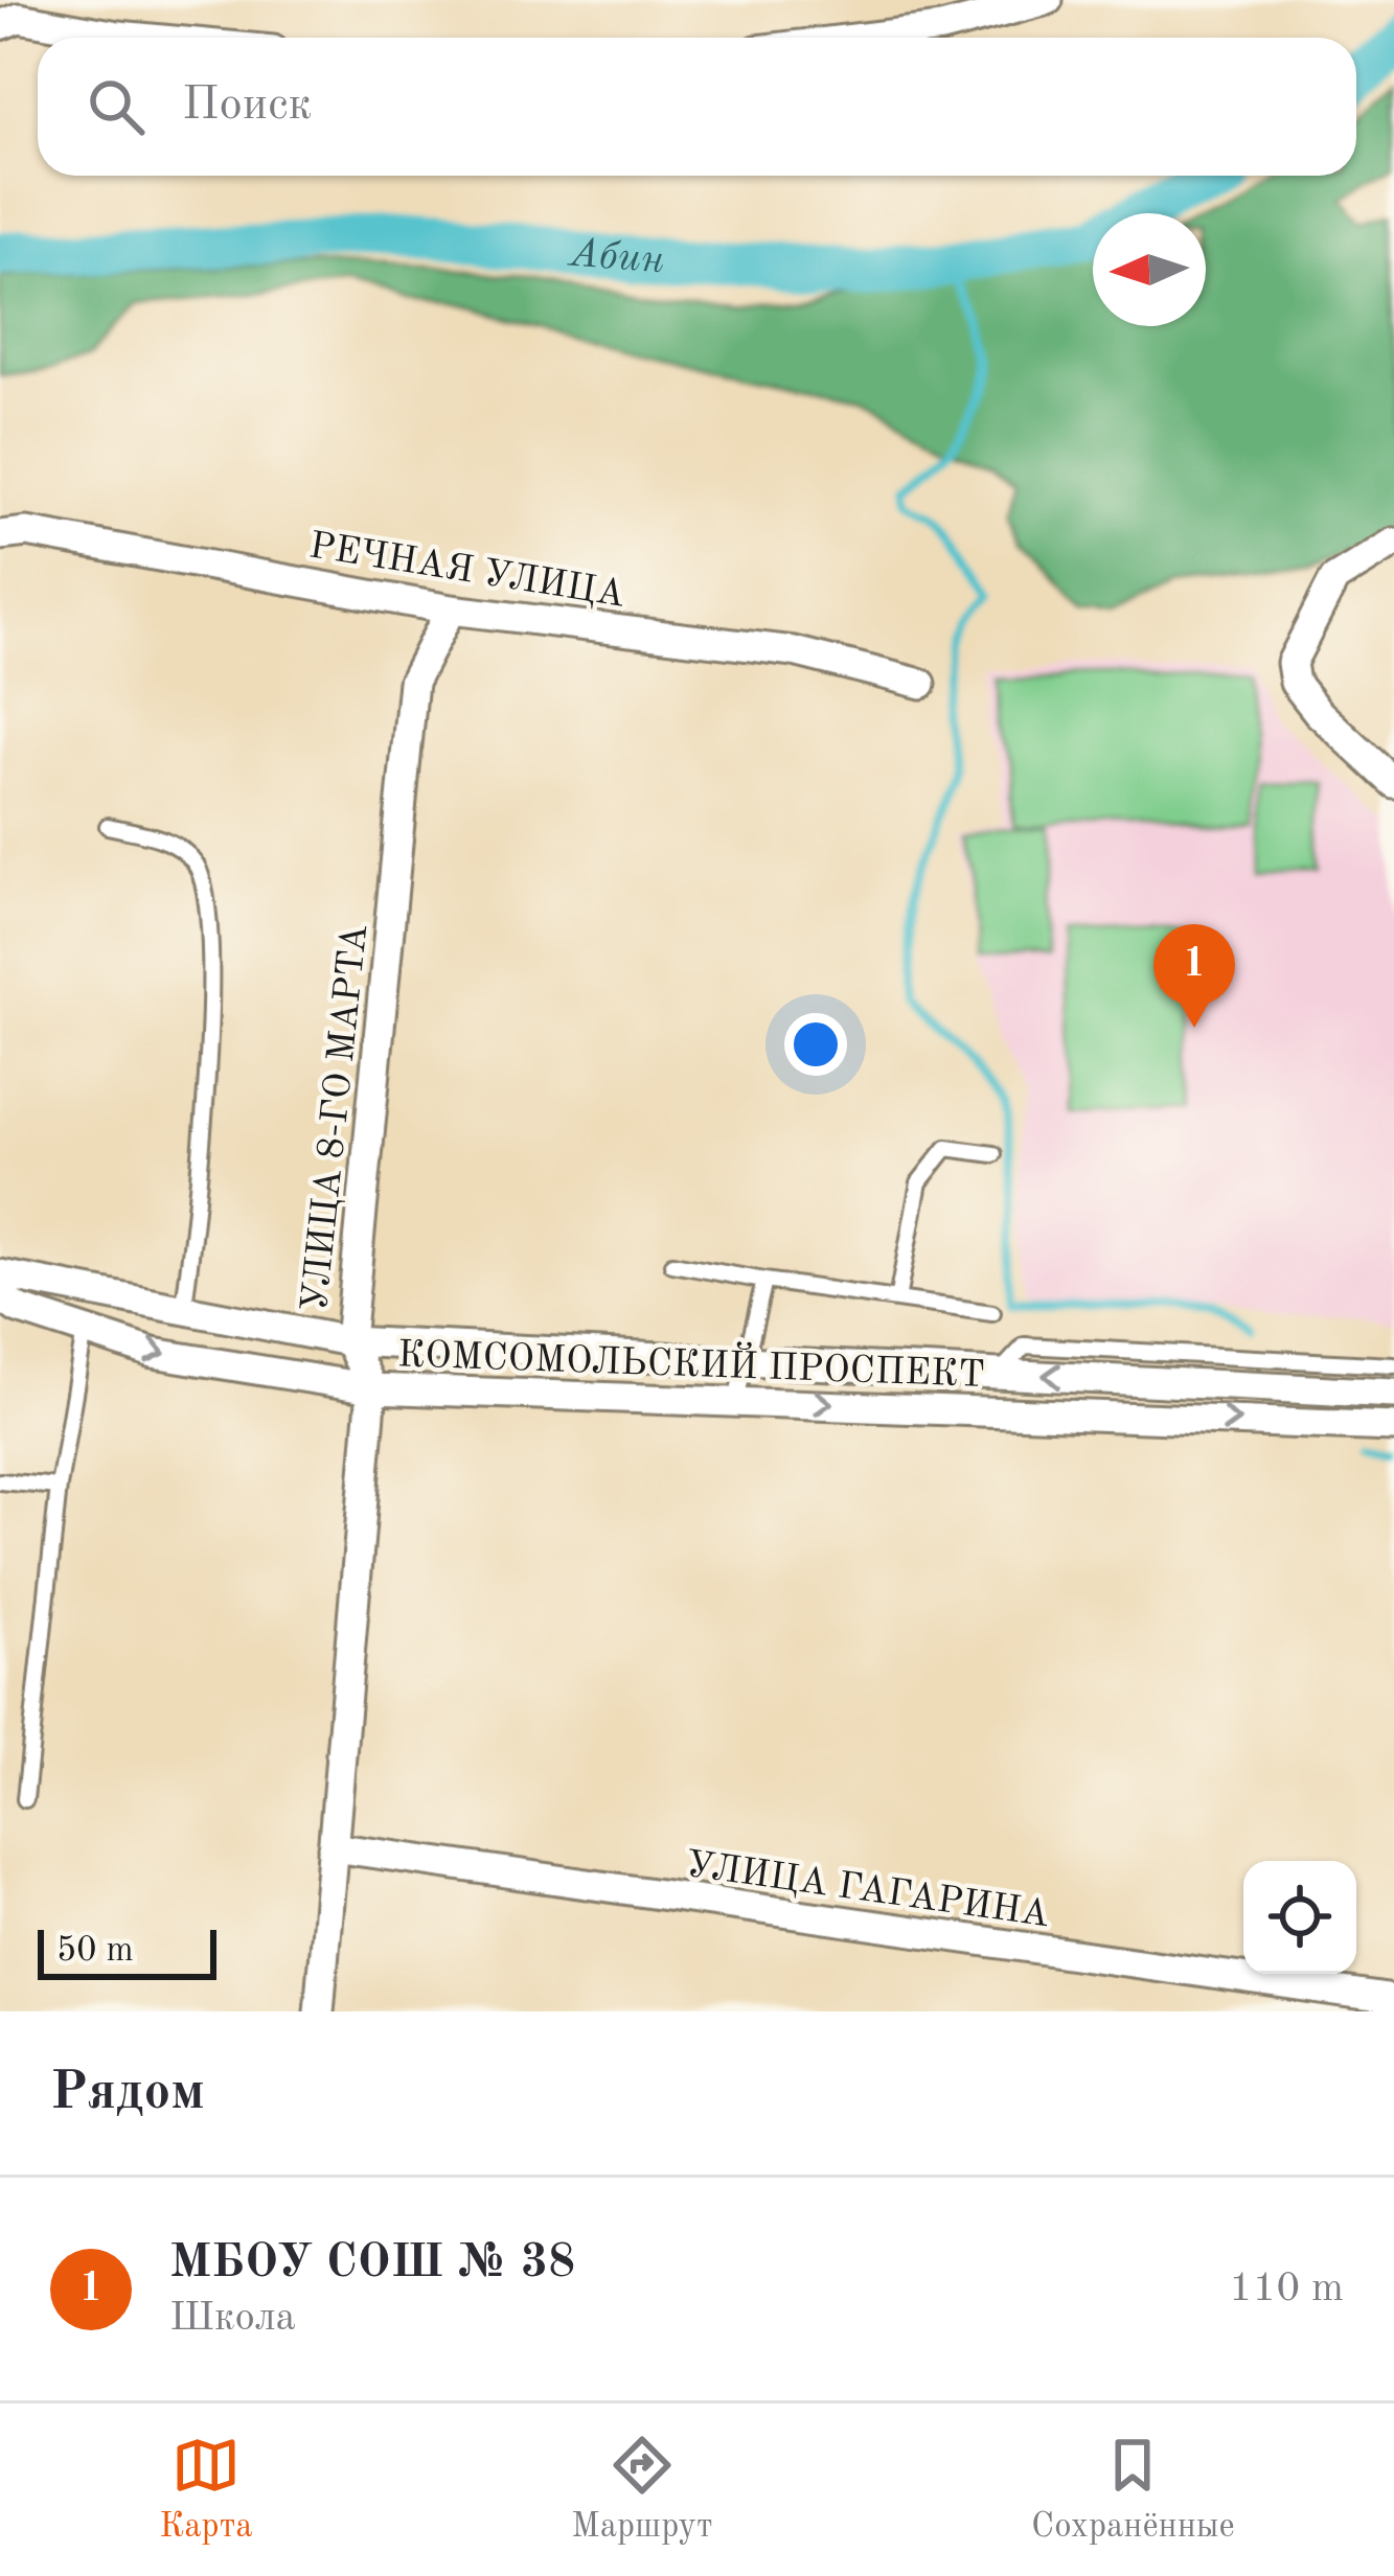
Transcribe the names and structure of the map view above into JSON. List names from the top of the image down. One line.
{"streets":{"street":["РЕЧНАЯ УЛИЦА","УЛИЦА 8-ГО МАРТА","КОМСОМОЛЬСКИЙ ПРОСПЕКТ","УЛИЦА ГАГАРИНА"]},"crossings":[["РЕЧНАЯ УЛИЦА","УЛИЦА 8-ГО МАРТА"],["УЛИЦА 8-ГО МАРТА","КОМСОМОЛЬСКИЙ ПРОСПЕКТ"]],"water":["Абин"],"scale_bar":"50 m","north":"left","page":{"search":"Поиск","pins":"1","scale":"50 m","heading":"Рядом","list":[{"mark":"1","name":"МБОУ СОШ № 38","note":"Школа","value":"110 m"}],"nav":["Карта","Маршрут","Сохранённые"]}}
